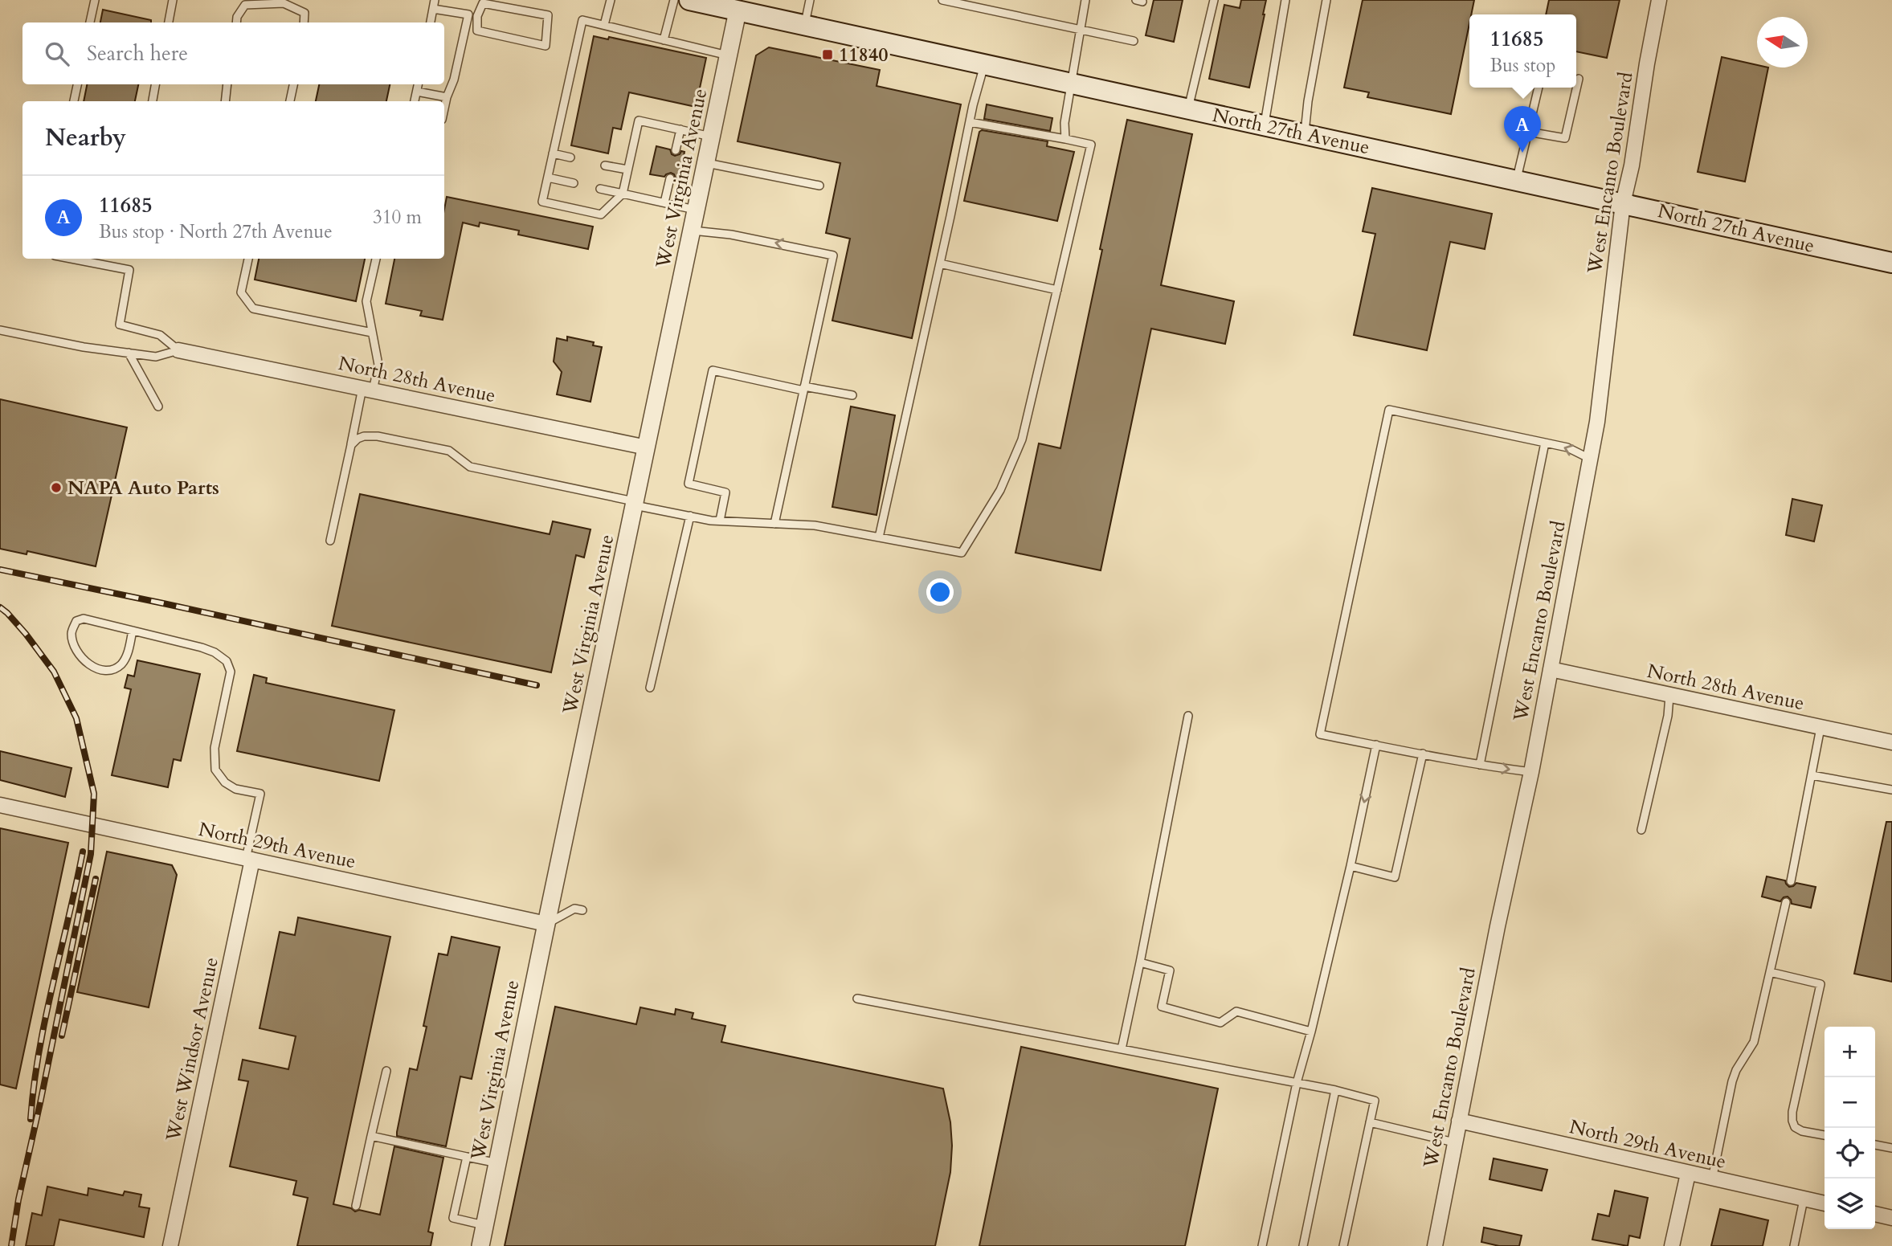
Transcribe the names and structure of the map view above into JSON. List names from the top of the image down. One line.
{"streets":{"main road":["North 27th Avenue"],"street":["West Encanto Boulevard","West Virginia Avenue","North 28th Avenue","North 29th Avenue","West Windsor Avenue"]},"crossings":[["North 27th Avenue","West Encanto Boulevard"],["North 27th Avenue","West Virginia Avenue"],["West Encanto Boulevard","North 28th Avenue"],["West Encanto Boulevard","North 29th Avenue"],["West Virginia Avenue","North 28th Avenue"],["West Virginia Avenue","North 29th Avenue"],["North 29th Avenue","West Windsor Avenue"]],"places":{"transit":["11840"],"other":["NAPA Auto Parts"]},"north":"left","page":{"popup":["11685","Bus stop"],"search":"Search here","heading":"Nearby","pins":"A","list":[{"mark":"A","name":"11685","note":"Bus stop · North 27th Avenue","value":"310 m"}],"map_buttons":["+","−"]}}
